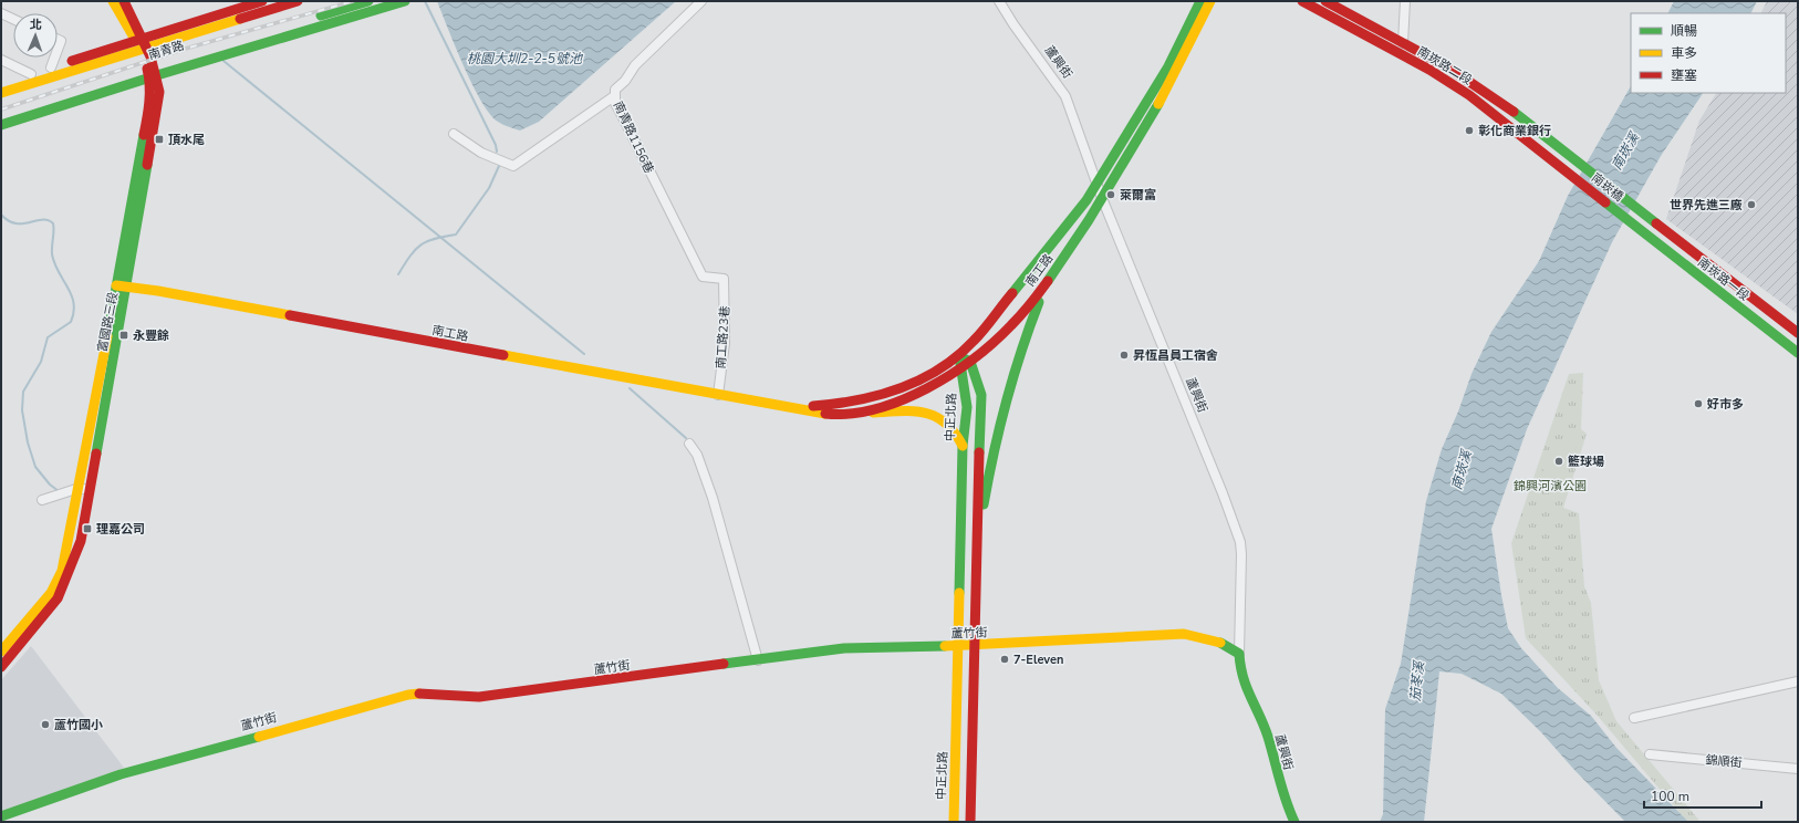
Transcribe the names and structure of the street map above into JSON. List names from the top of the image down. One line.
{"streets":{"street":["南青路","蘆興街","南崁路二段","南青路1156巷","南崁橋","南工路","南崁路一段","富國路三段","南工路23巷","中正北路","蘆竹街","錦順街"]},"crossings":[["南青路","富國路三段"],["蘆興街","南工路"],["蘆興街","蘆竹街"],["南崁路二段","南崁橋"],["南青路1156巷","南工路23巷"],["南崁橋","南崁路一段"],["南工路","富國路三段"],["南工路","南工路23巷"],["南工路","中正北路"],["中正北路","蘆竹街"]],"water":["桃園大圳2-2-5號池","南崁溪","茄苳溪"],"parks":["錦興河濱公園"],"places":{"other":["彰化商業銀行","萊爾富","世界先進三廠","昇恆昌員工宿舍","好市多","籃球場","7-Eleven","蘆竹國小"],"transit":["頂水尾","永豐餘","理嘉公司"]},"legend":["順暢","車多","壅塞"],"scale_bar":"100 m","north":"top"}
